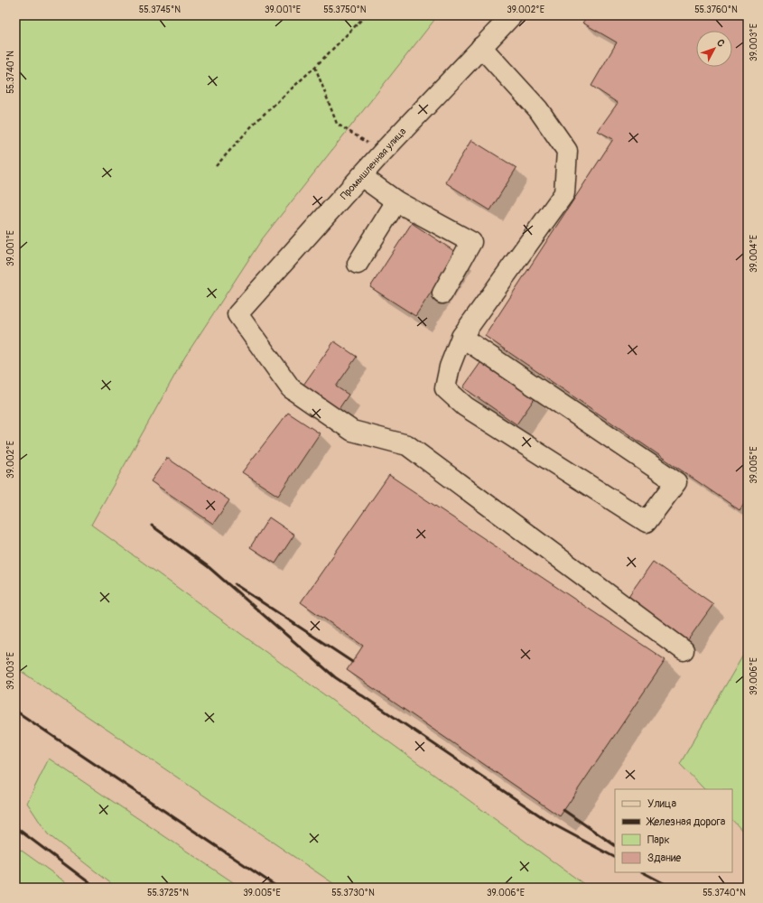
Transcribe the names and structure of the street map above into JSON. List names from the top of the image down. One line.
{"streets":{"street":["Промышленная улица"]},"legend":["Улица","Железная дорога","Парк","Здание"],"north":"top right","coordinates":["55.3745°N","39.001°E","55.3750°N","39.002°E","55.3760°N","39.003°E","55.3740°N","39.004°E","39.005°E","39.006°E","55.3725°N","55.3730°N"]}
